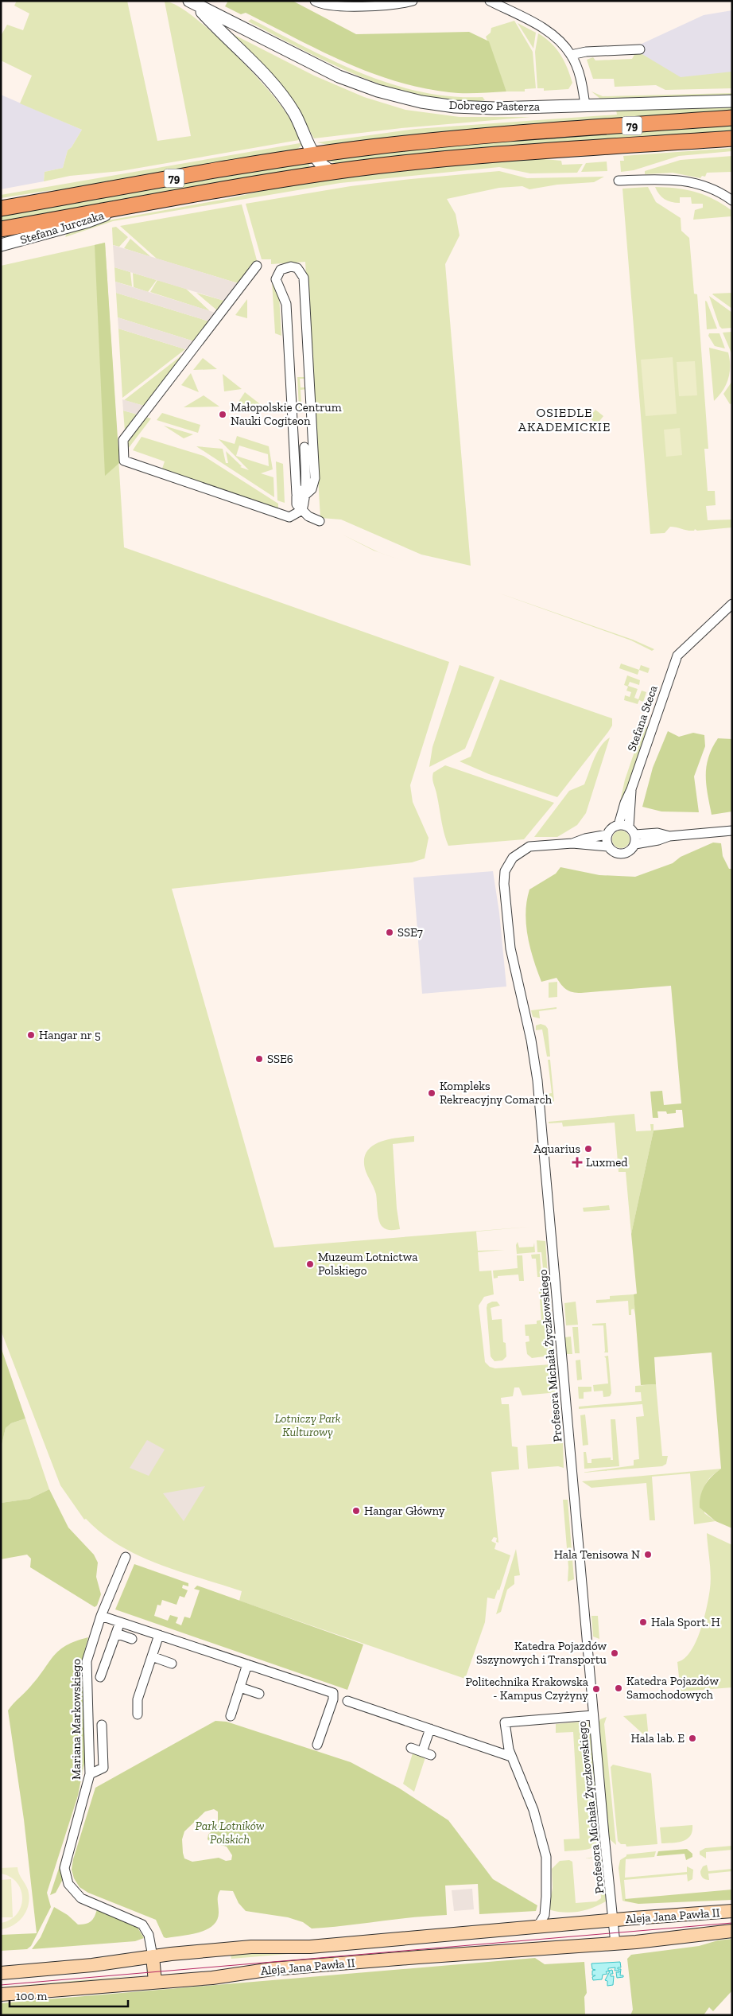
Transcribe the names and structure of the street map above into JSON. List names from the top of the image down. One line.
{"streets":{"main road":["79","Aleja Jana Pawła II"],"street":["Dobrego Pasterza","Stefana Jurczaka","Stefana Steca","Profesora Michała Życzkowskiego","Mariana Markowskiego"]},"crossings":[["Dobrego Pasterza","79"],["79","Stefana Jurczaka"],["Stefana Steca","Profesora Michała Życzkowskiego"],["Profesora Michała Życzkowskiego","Aleja Jana Pawła II"],["Mariana Markowskiego","Aleja Jana Pawła II"]],"districts":["OSIEDLE AKADEMICKIE"],"parks":["Lotniczy Park Kulturowy","Park Lotników Polskich"],"places":{"other":["Małopolskie Centrum Nauki Cogiteon","SSE7","Hangar nr 5","SSE6","Kompleks Rekreacyjny Comarch","Aquarius","Muzeum Lotnictwa Polskiego","Hangar Główny","Hala Tenisowa N","Hala Sport. H","Katedra Pojazdów Sszynowych i Transportu","Katedra Pojazdów Samochodowych","Politechnika Krakowska - Kampus Czyżyny","Hala lab. E"],"health":["Luxmed"]},"scale_bar":"100 m"}
